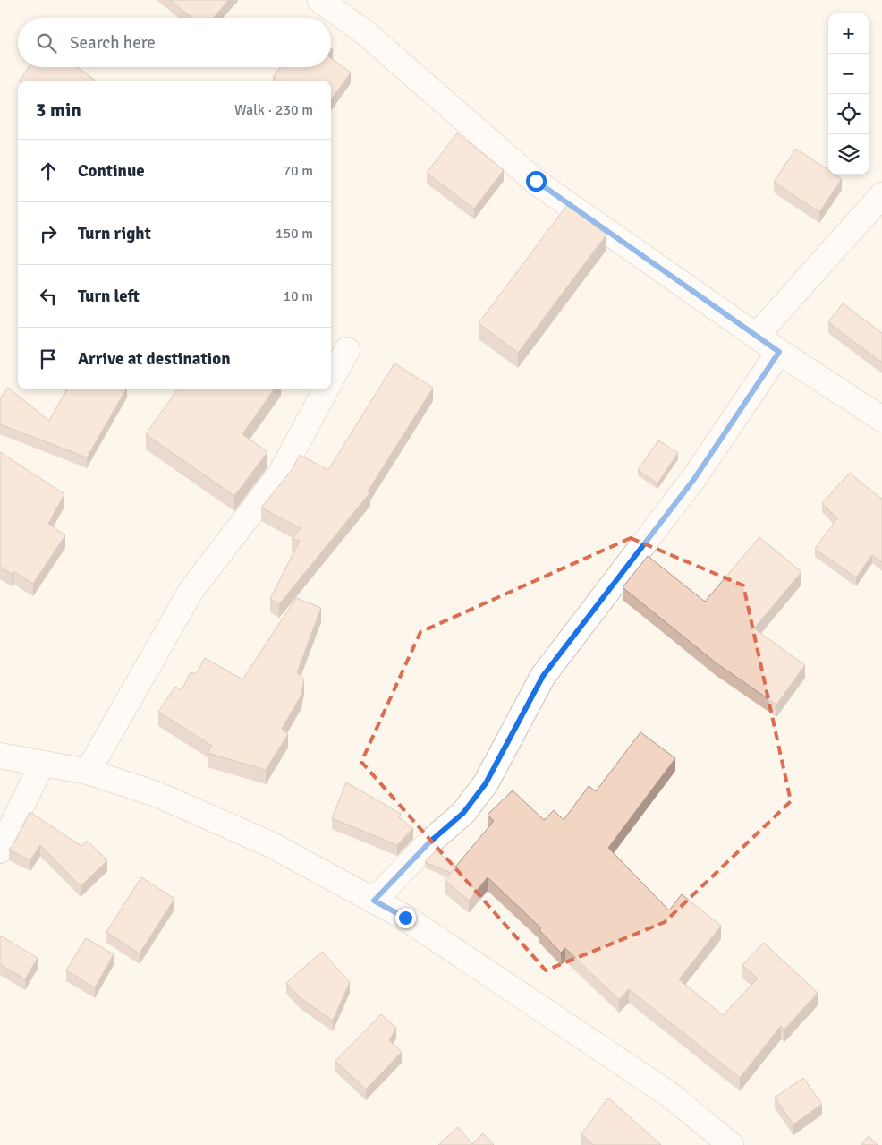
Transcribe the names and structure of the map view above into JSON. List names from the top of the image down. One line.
{"page":{"map_buttons":["+","−"],"search":"Search here","heading":["3 min","Walk · 230 m"],"list":[["Continue","70 m"],["Turn right","150 m"],["Turn left","10 m"],"Arrive at destination"]}}
